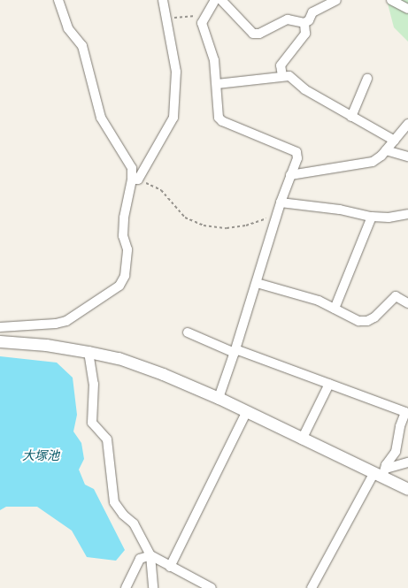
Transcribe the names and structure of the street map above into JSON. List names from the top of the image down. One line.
{"water":["大塚池"]}
